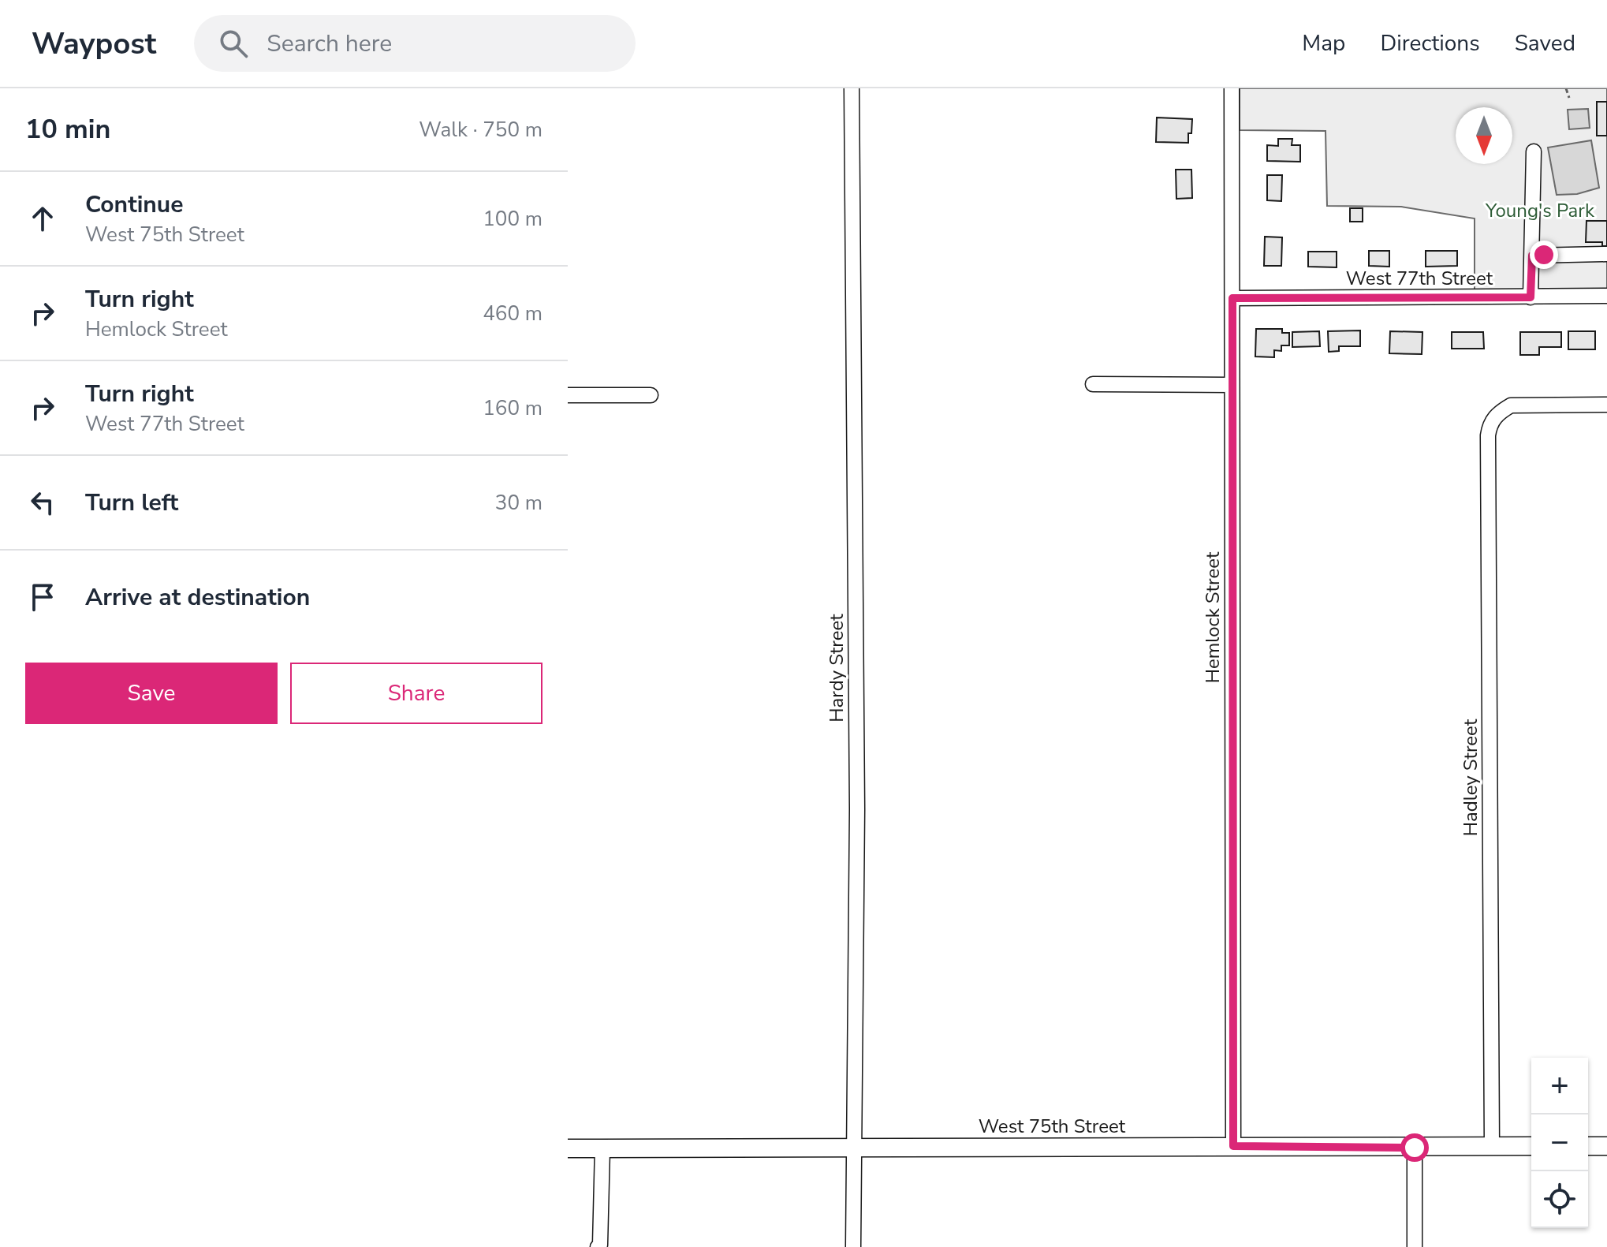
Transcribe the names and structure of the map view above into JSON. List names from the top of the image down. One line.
{"streets":{"main road":["West 75th Street"],"street":["West 77th Street","Hemlock Street","Hardy Street","Hadley Street"]},"crossings":[["West 77th Street","Hemlock Street"],["Hemlock Street","West 75th Street"],["Hardy Street","West 75th Street"],["Hadley Street","West 75th Street"]],"parks":["Young's Park"],"north":"bottom","page":{"header":"Waypost","search":"Search here","nav":["Map","Directions","Saved"],"heading":["10 min","Walk · 750 m"],"list":[["Continue","West 75th Street","100 m"],["Turn right","Hemlock Street","460 m"],["Turn right","West 77th Street","160 m"],["Turn left","30 m"],"Arrive at destination"],"buttons":["Save","Share"],"map_buttons":["+","−"]}}
